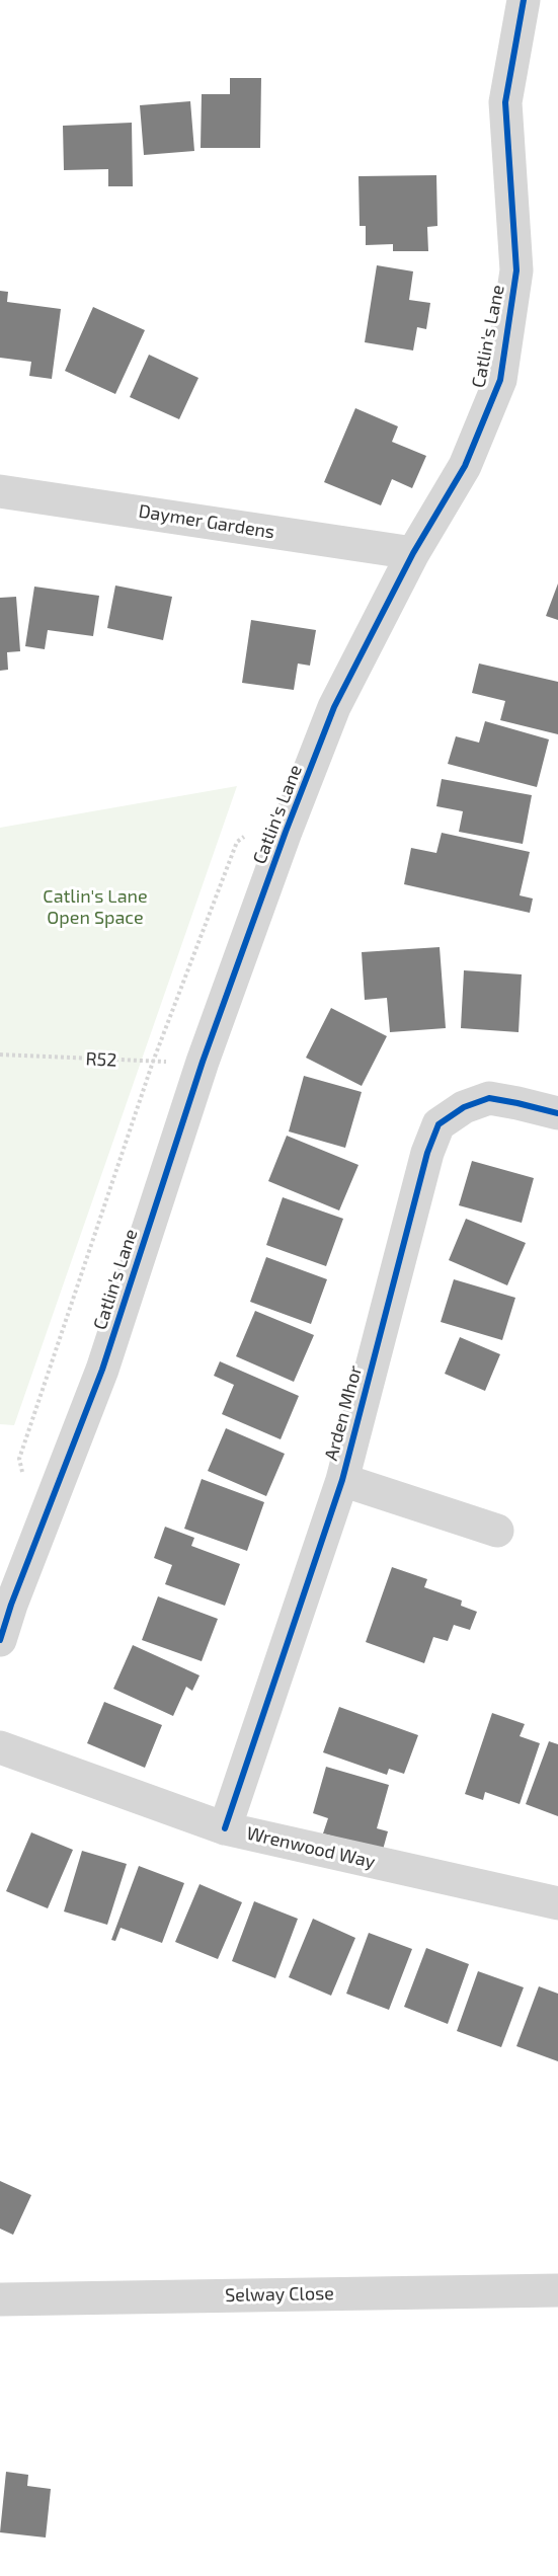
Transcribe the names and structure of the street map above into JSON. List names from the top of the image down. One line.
{"streets":{"street":["Catlin's Lane","Daymer Gardens","Arden Mhor","Wrenwood Way","Selway Close"],"path":["R52"]},"crossings":[["Catlin's Lane","Daymer Gardens"],["Catlin's Lane","R52"],["Arden Mhor","Wrenwood Way"]],"parks":["Catlin's Lane Open Space"]}
